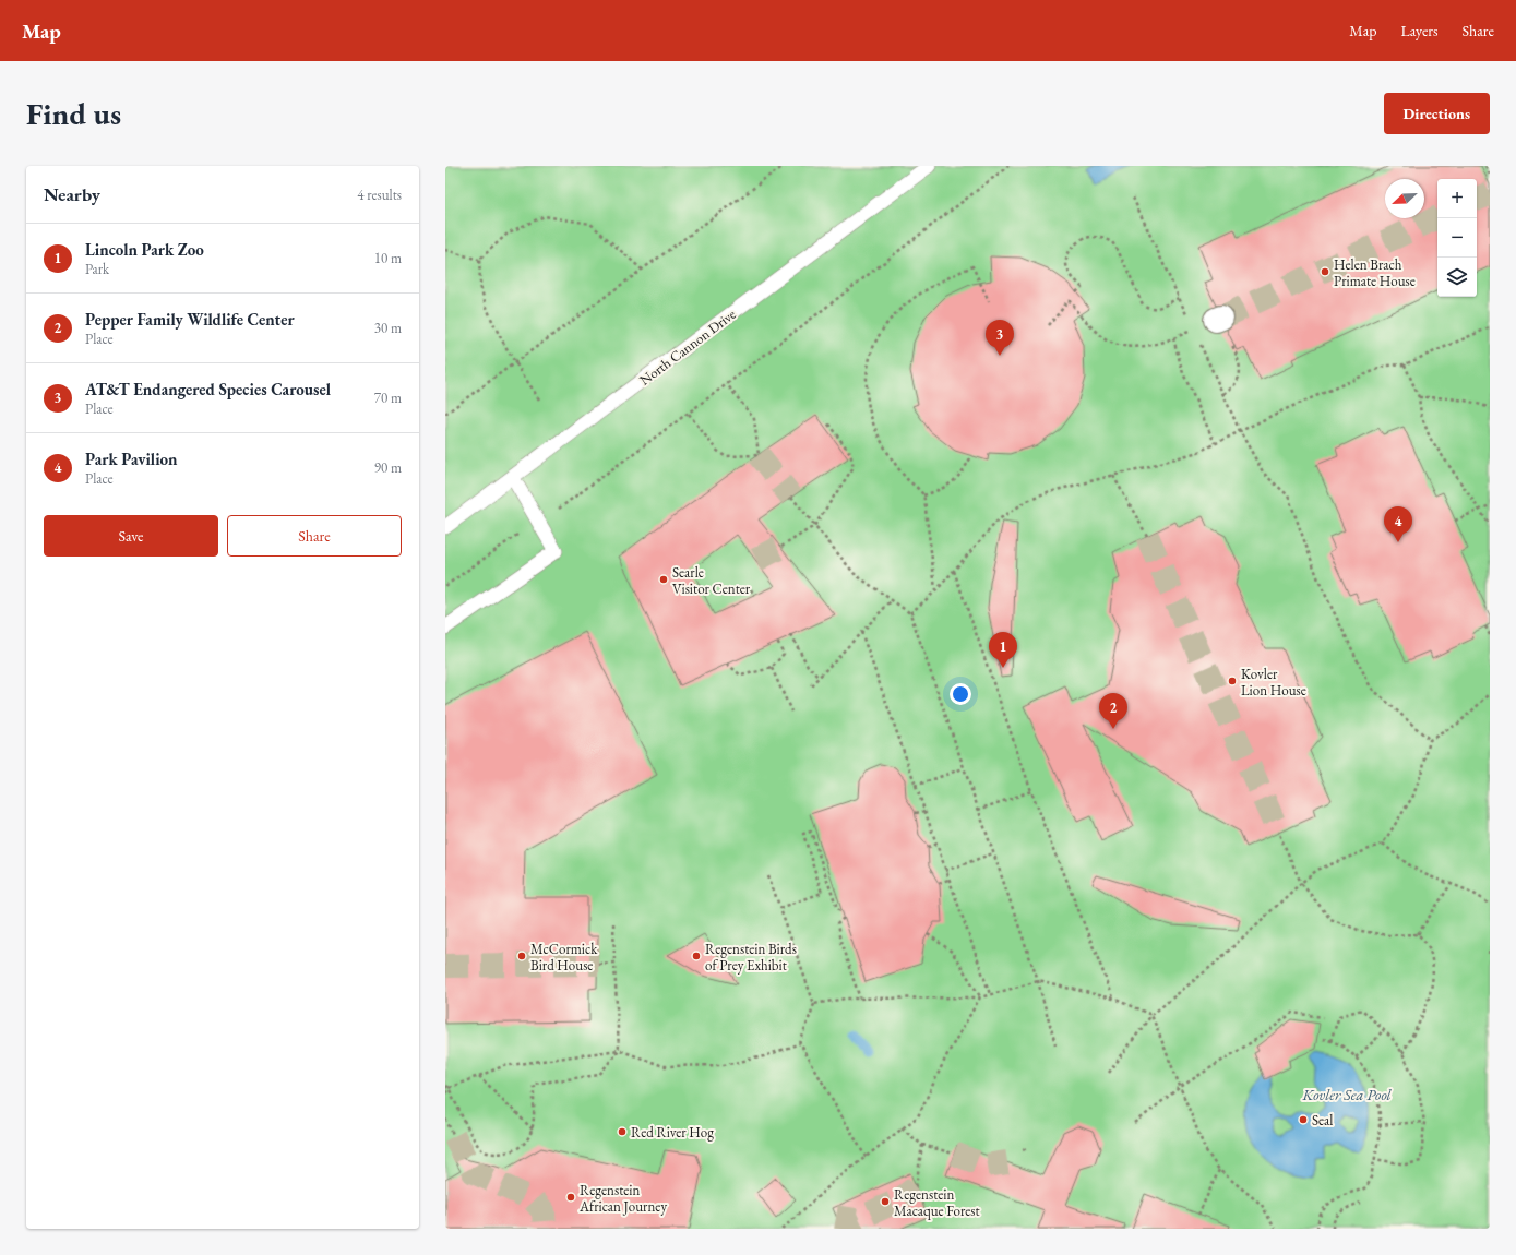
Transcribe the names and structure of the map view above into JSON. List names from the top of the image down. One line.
{"streets":{"lane":["North Cannon Drive"]},"water":["Kovler Sea Pool"],"places":["Helen Brach Primate House","Searle Visitor Center","Kovler Lion House","McCormick Bird House","Regenstein Birds of Prey Exhibit","Seal","Red River Hog","Regenstein African Journey","Regenstein Macaque Forest"],"north":"bottom left","page":{"header":"Map","nav":["Map","Layers","Share"],"buttons":["Directions",["Save","Share"]],"title":"Find us","heading":["Nearby","4 results"],"map_buttons":["+","−"],"list":[{"mark":"1","name":"Lincoln Park Zoo","note":"Park","value":"10 m"},{"mark":"2","name":"Pepper Family Wildlife Center","note":"Place","value":"30 m"},{"mark":"3","name":"AT&T Endangered Species Carousel","note":"Place","value":"70 m"},{"mark":"4","name":"Park Pavilion","note":"Place","value":"90 m"}],"pins":["3","4","1","2"]}}
